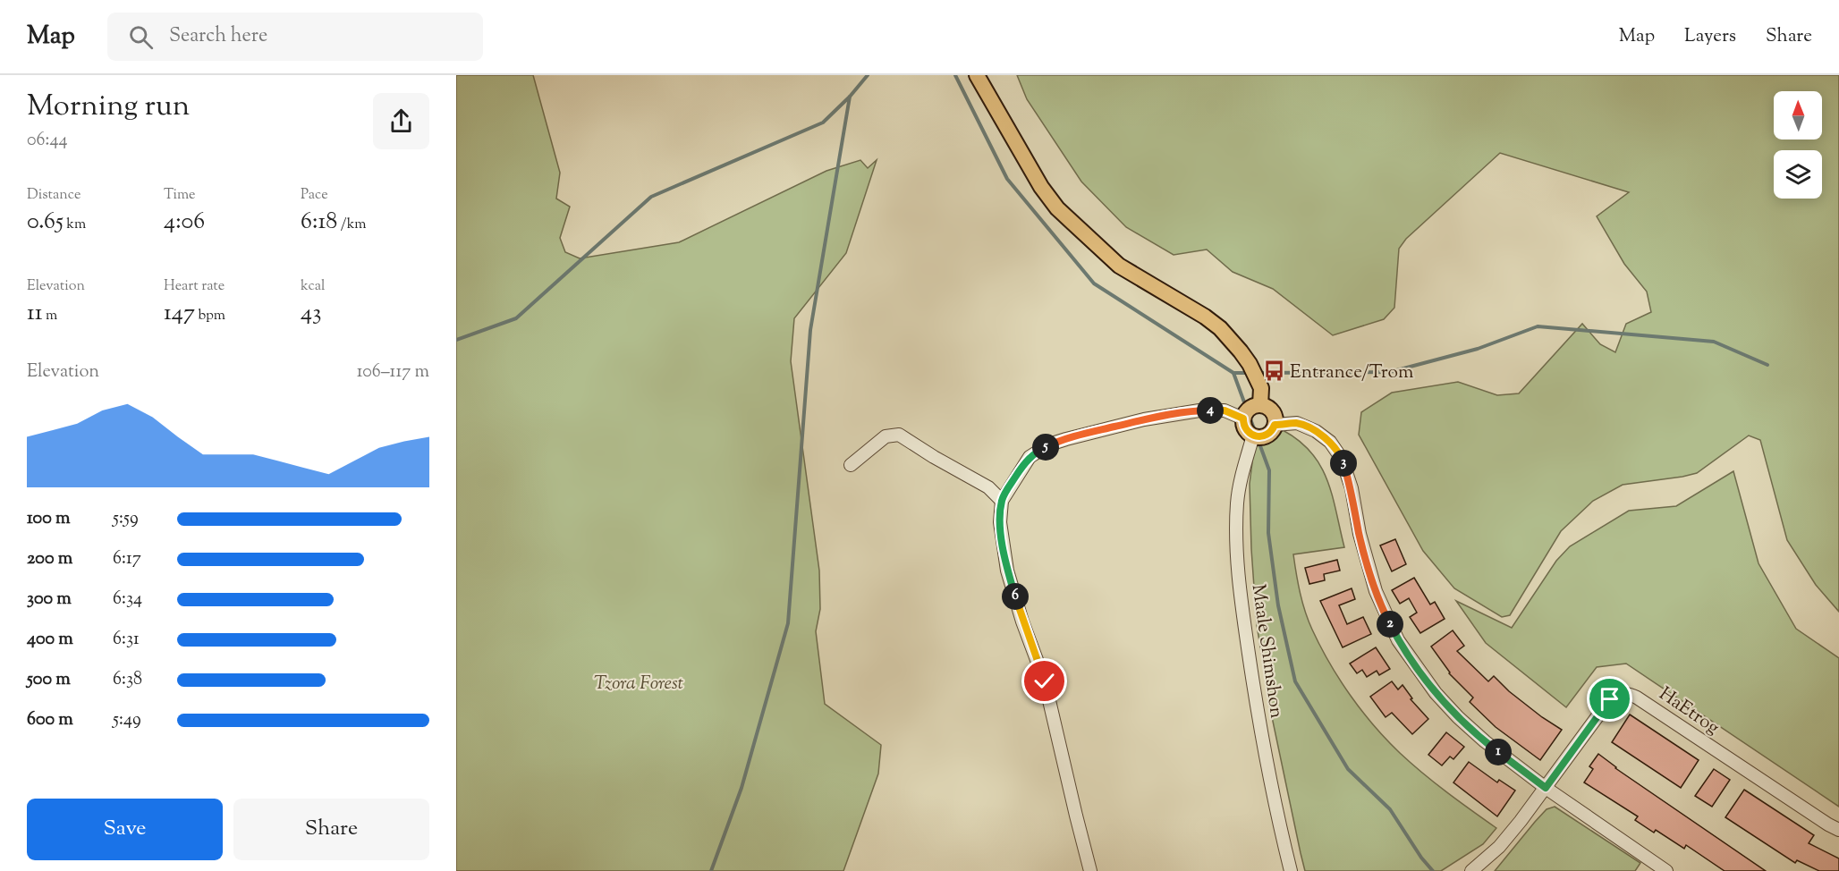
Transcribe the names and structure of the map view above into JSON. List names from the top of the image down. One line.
{"streets":{"street":["Maale Shimshon","HaEtrog"]},"parks":["Tzora Forest"],"places":{"bus stop":["Entrance/Trom"]},"north":"top","page":{"header":"Map","search":"Search here","nav":["Map","Layers","Share"],"heading":["Morning run","06:44"],"stats":[["Distance","0.65 km"],["Time","4:06"],["Pace","6:18 /km"],["Elevation","11 m"],["Heart rate","147 bpm"],["kcal","43"]],"chart":["Elevation","106–117 m"],"pins":["4","5","3","6","2","1"],"list":[{"name":"100 m","note":"5:59"},{"name":"200 m","note":"6:17"},{"name":"300 m","note":"6:34"},{"name":"400 m","note":"6:31"},{"name":"500 m","note":"6:38"},{"name":"600 m","note":"5:49"}],"buttons":["Save","Share"]}}
